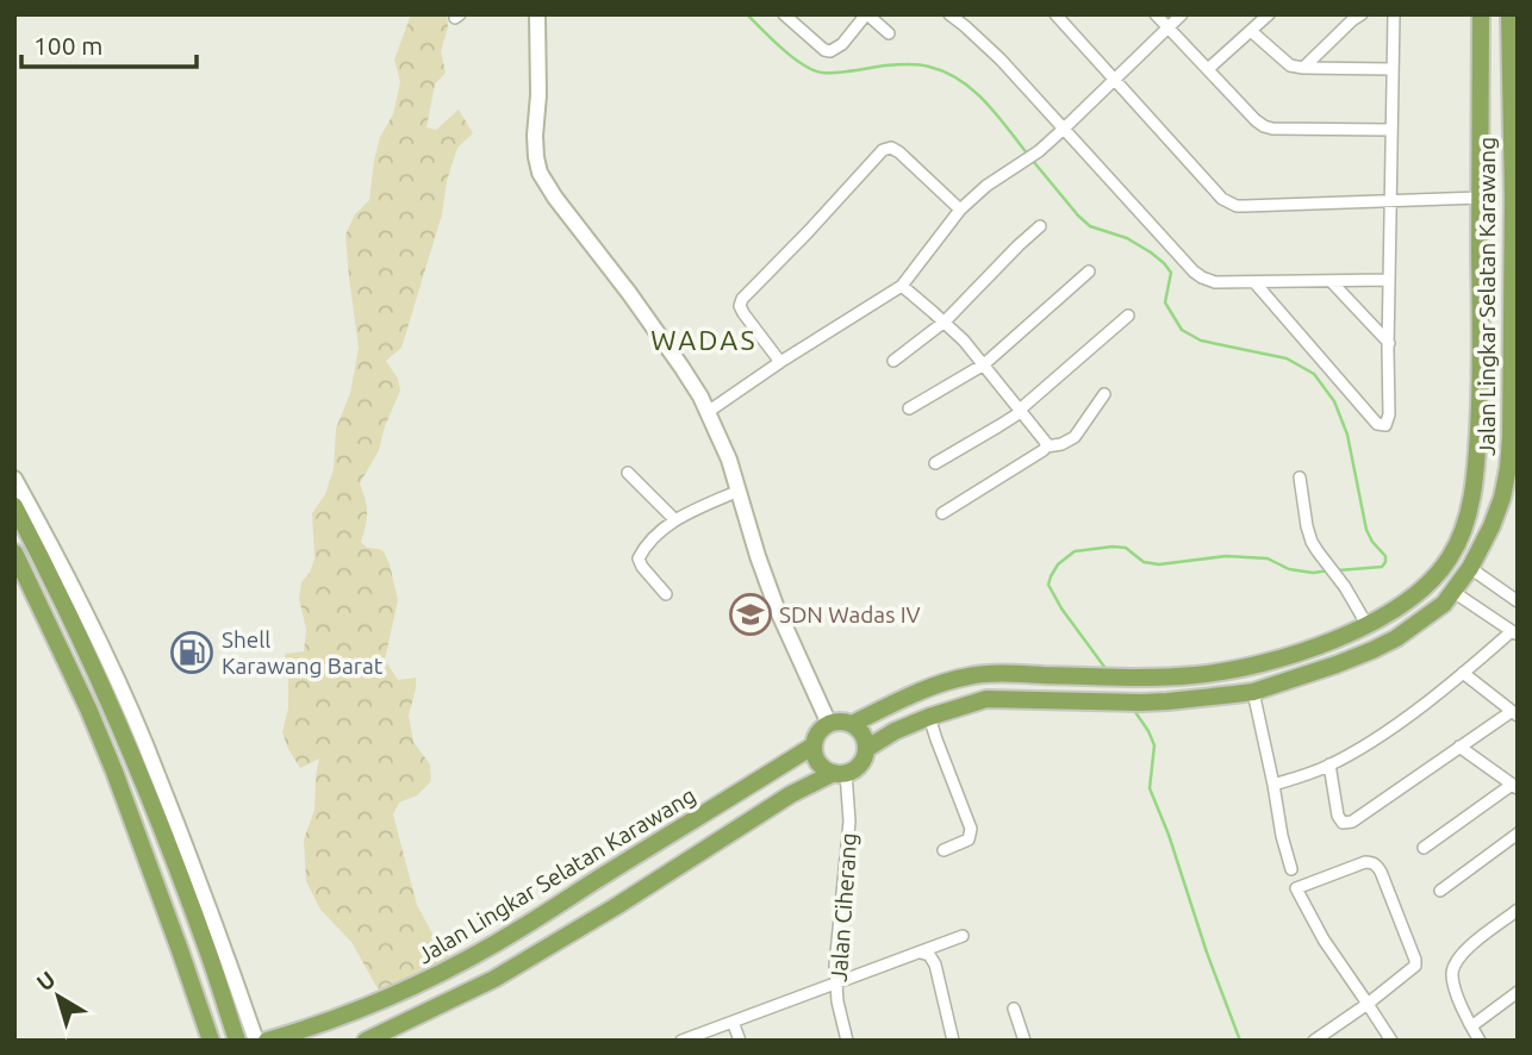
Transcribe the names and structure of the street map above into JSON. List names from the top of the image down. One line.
{"streets":{"main road":["Jalan Lingkar Selatan Karawang"],"street":["Jalan Ciherang"]},"crossings":[["Jalan Lingkar Selatan Karawang","Jalan Ciherang"]],"districts":["WADAS"],"places":{"school or university":["SDN Wadas IV"],"fuel station":["Shell Karawang Barat"]},"scale_bar":"100 m","north":"top left"}
